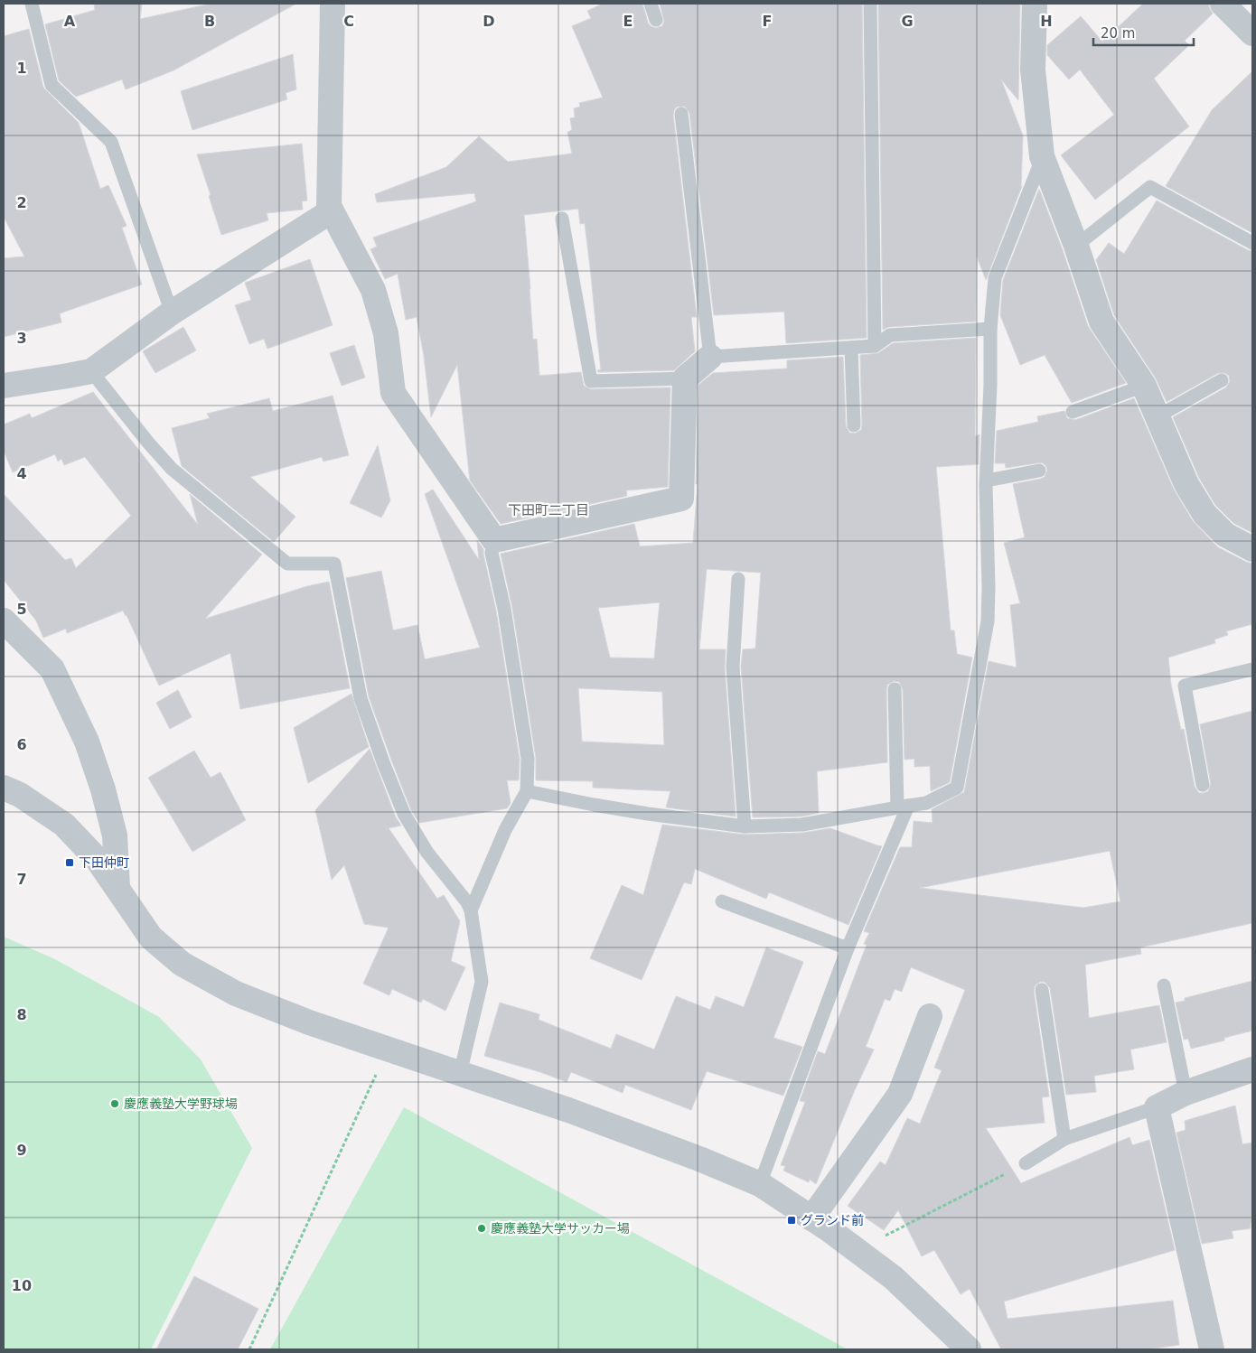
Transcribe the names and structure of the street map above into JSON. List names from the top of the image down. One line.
{"districts":["下田町二丁目"],"places":{"transit":["下田仲町","グランド前"],"other":["慶應義塾大学野球場","慶應義塾大学サッカー場"]},"scale_bar":"20 m","grid":{"columns":["A","B","C","D","E","F","G","H"],"rows":["1","2","3","4","5","6","7","8","9","10"]}}
